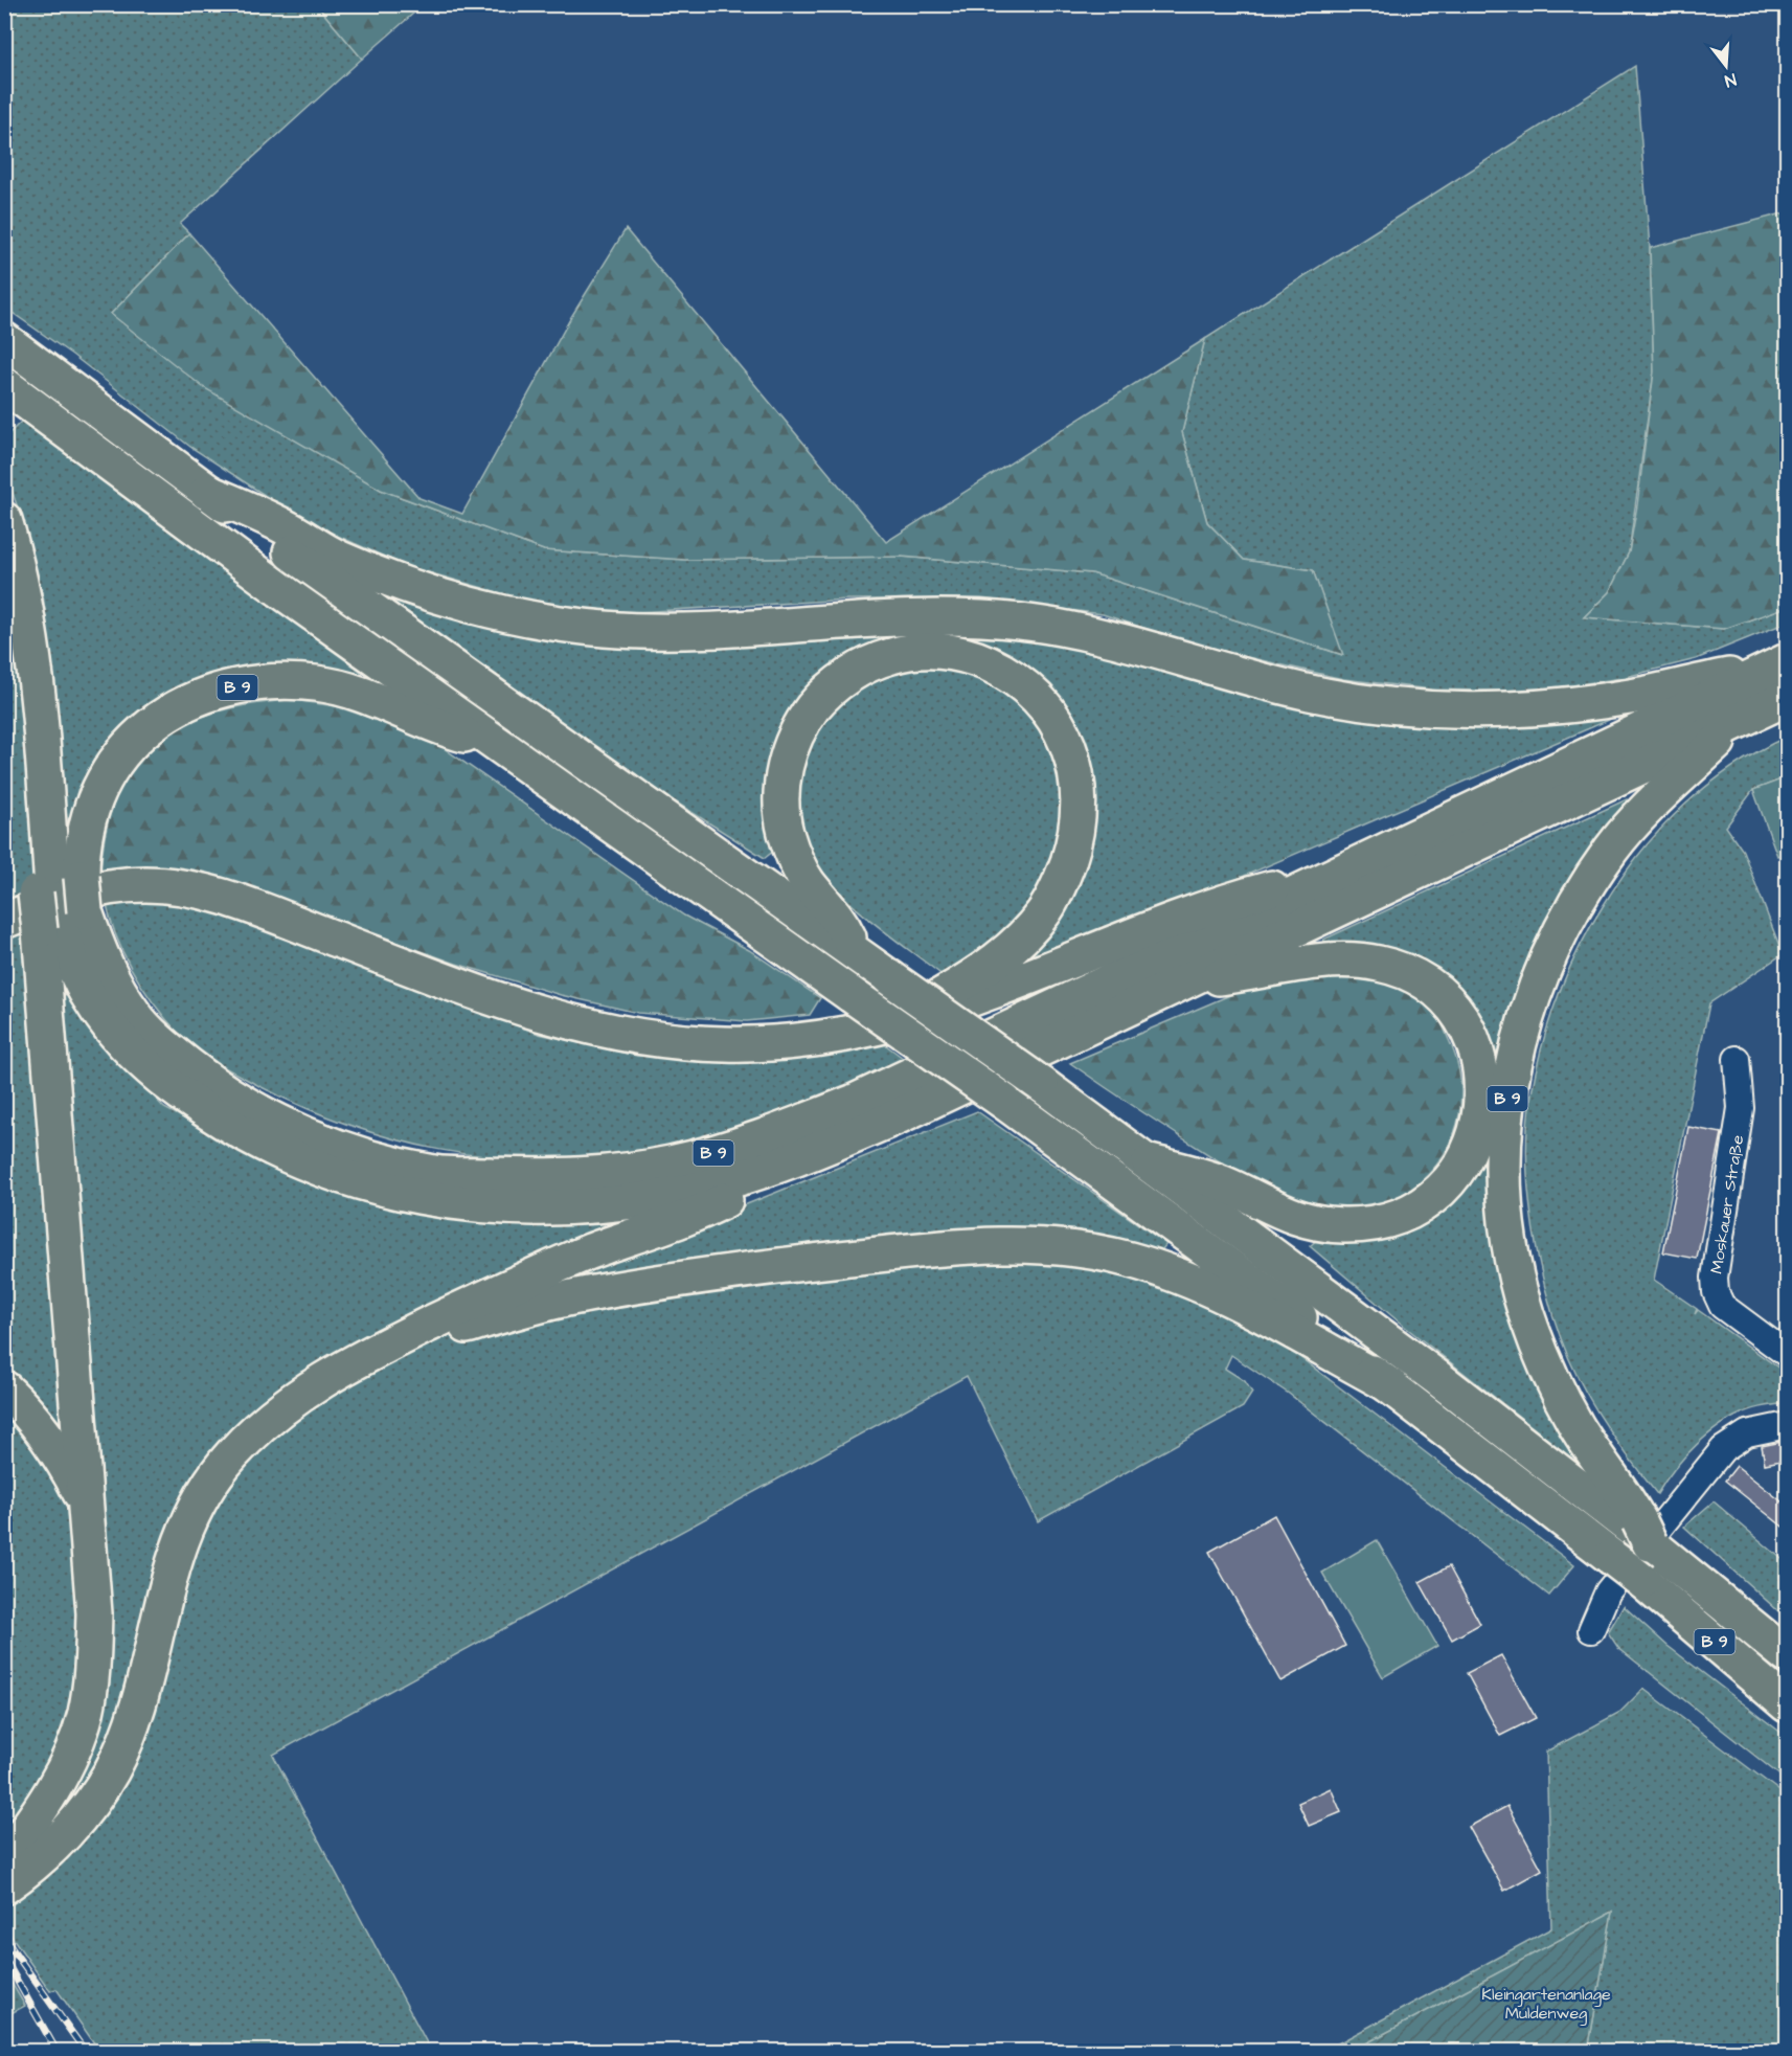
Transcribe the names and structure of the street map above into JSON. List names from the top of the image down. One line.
{"streets":{"highway":["B 9"],"street":["Moskauer Straße"]},"parks":["Kleingartenanlage Muldenweg"],"north":"bottom"}
